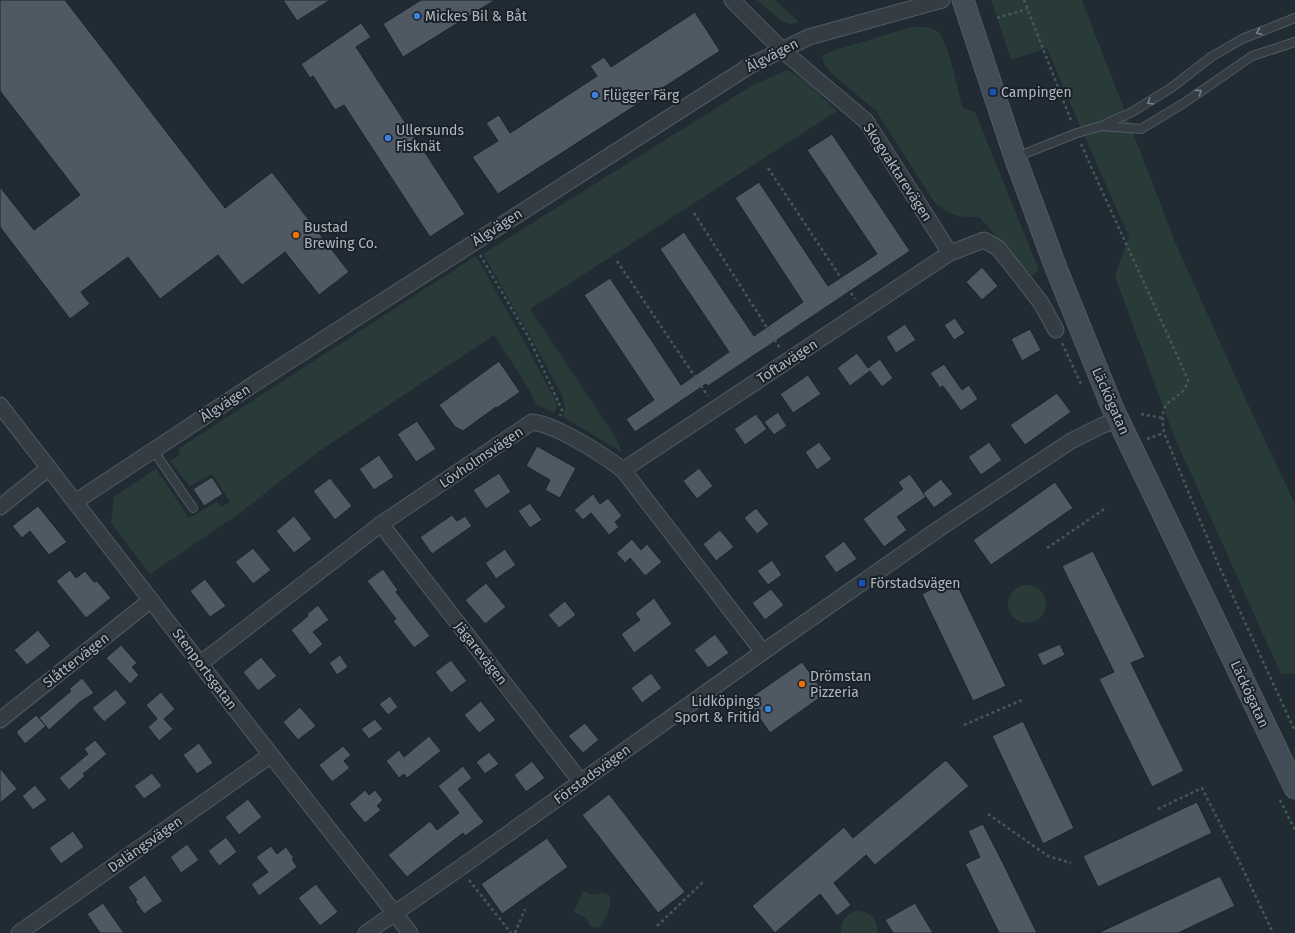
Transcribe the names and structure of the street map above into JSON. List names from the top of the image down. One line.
{"streets":{"main road":["Läckögatan"],"street":["Älgvägen","Skogvaktarevägen","Toftavägen","Lövholmsvägen","Jägarevägen","Slåttervägen","Stenportsgatan","Förstadsvägen","Dalängsvägen"]},"crossings":[["Älgvägen","Skogvaktarevägen"],["Älgvägen","Stenportsgatan"],["Skogvaktarevägen","Toftavägen"],["Toftavägen","Lövholmsvägen"],["Läckögatan","Förstadsvägen"],["Lövholmsvägen","Jägarevägen"],["Lövholmsvägen","Stenportsgatan"],["Lövholmsvägen","Förstadsvägen"],["Jägarevägen","Förstadsvägen"],["Slåttervägen","Stenportsgatan"],["Stenportsgatan","Förstadsvägen"],["Stenportsgatan","Dalängsvägen"]],"places":{"other":["Mickes Bil & Båt","Flügger Färg","Ullersunds Fisknät","Bustad Brewing Co.","Drömstan Pizzeria","Lidköpings Sport & Fritid"],"transit":["Campingen","Förstadsvägen"]}}
